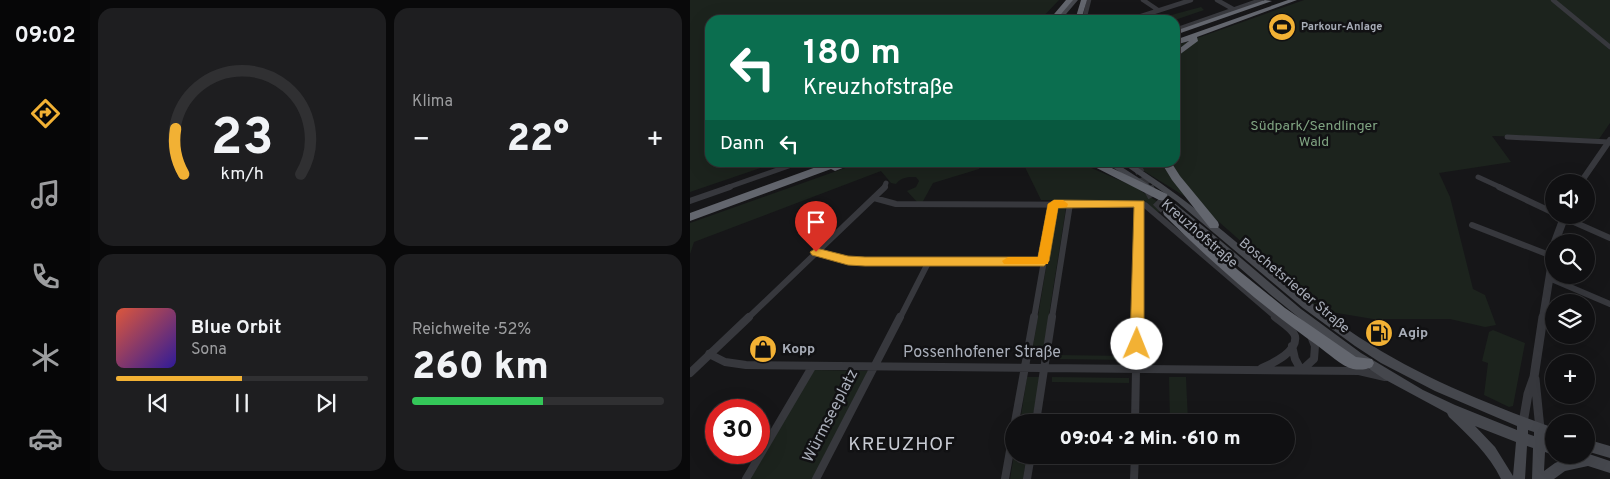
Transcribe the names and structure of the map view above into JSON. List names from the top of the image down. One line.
{"streets":{"main road":["Boschetsrieder Straße"],"street":["Kreuzhofstraße","Possenhofener Straße","Würmseeplatz"]},"crossings":[["Boschetsrieder Straße","Possenhofener Straße"],["Possenhofener Straße","Würmseeplatz"]],"districts":["KREUZHOF"],"parks":["Südpark/Sendlinger Wald"],"places":{"sports":["Parkour-Anlage"],"fuel station":["Agip"],"shop":["Kopp"]},"page":{"tabs":"09:02","tile":["Klima",["Reichweite · 52%","260 km"]],"turn":["180 m","Kreuzhofstraße"],"heat":["−","22°","+"],"then":"Dann","map_buttons":["+","−"],"song":["Blue Orbit","Sona"],"limit":"30","trip":"09:04 · 2 Min. · 610 m","gauge":["23","km/h"]}}
